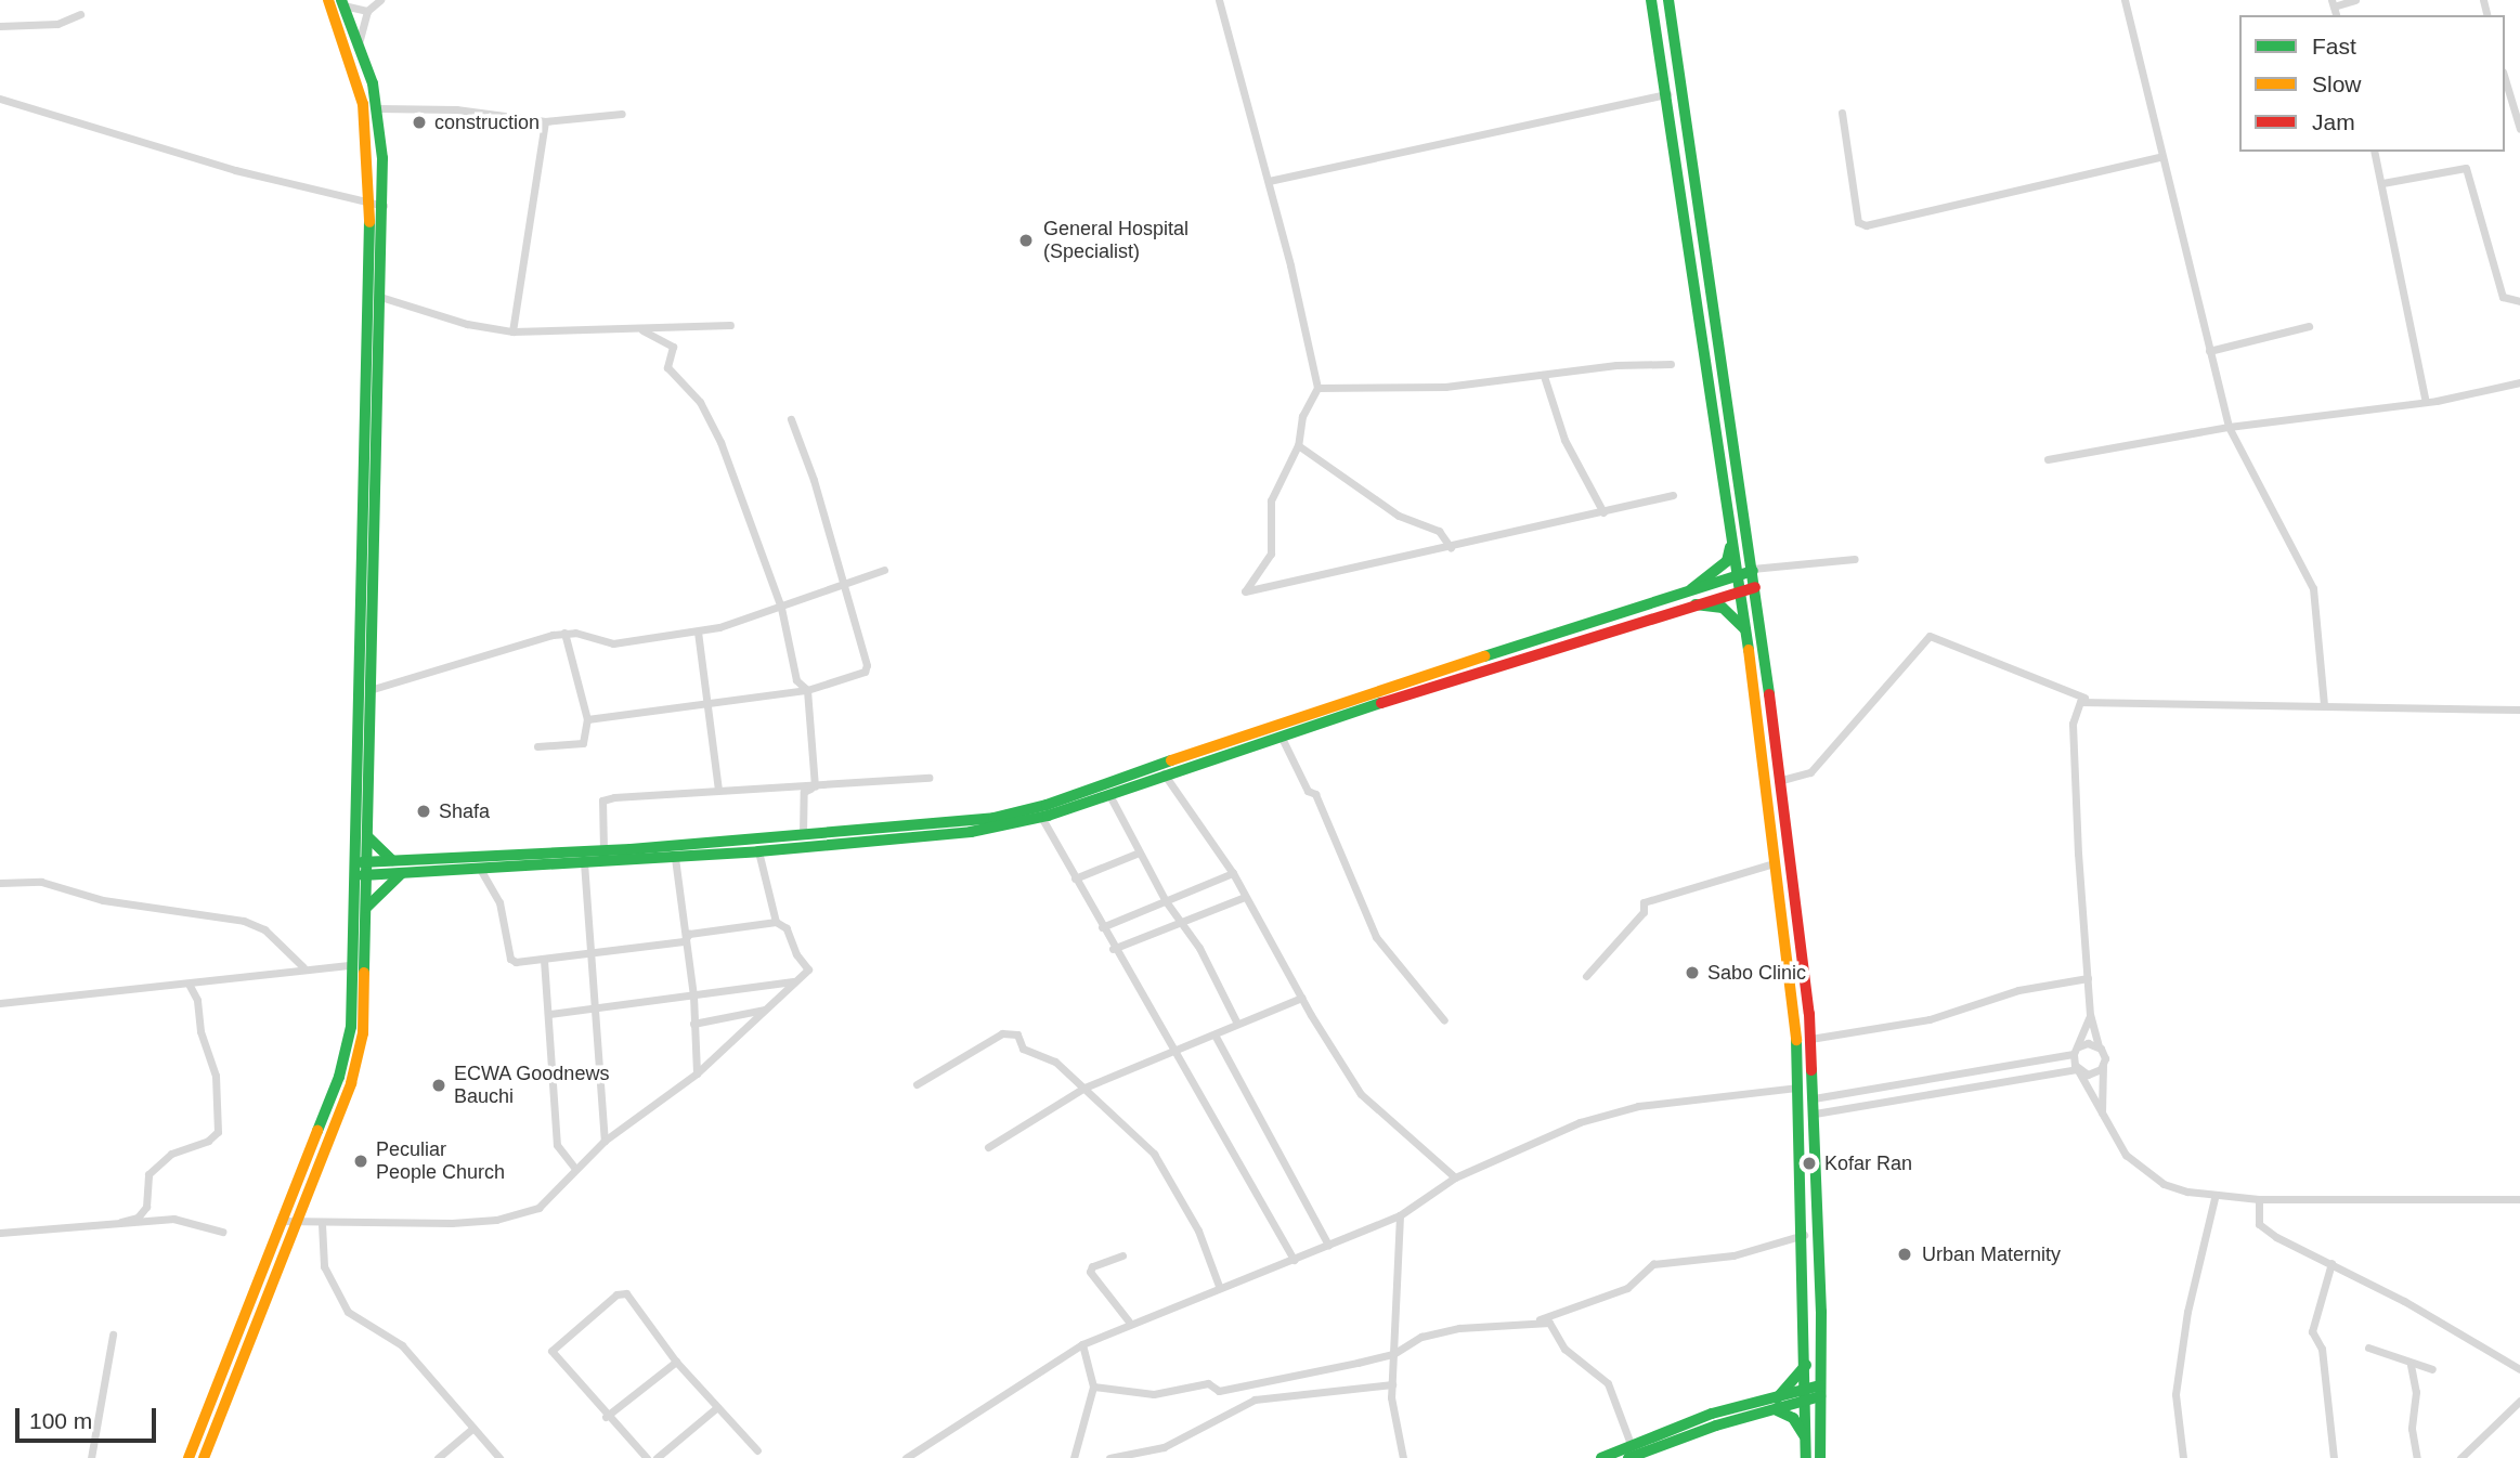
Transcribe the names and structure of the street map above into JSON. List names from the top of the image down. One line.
{"places":["construction","General Hospital (Specialist)","Shafa","Sabo Clinic","ECWA Goodnews Bauchi","Peculiar People Church","Kofar Ran","Urban Maternity"],"legend":["Fast","Slow","Jam"],"scale_bar":"100 m"}
